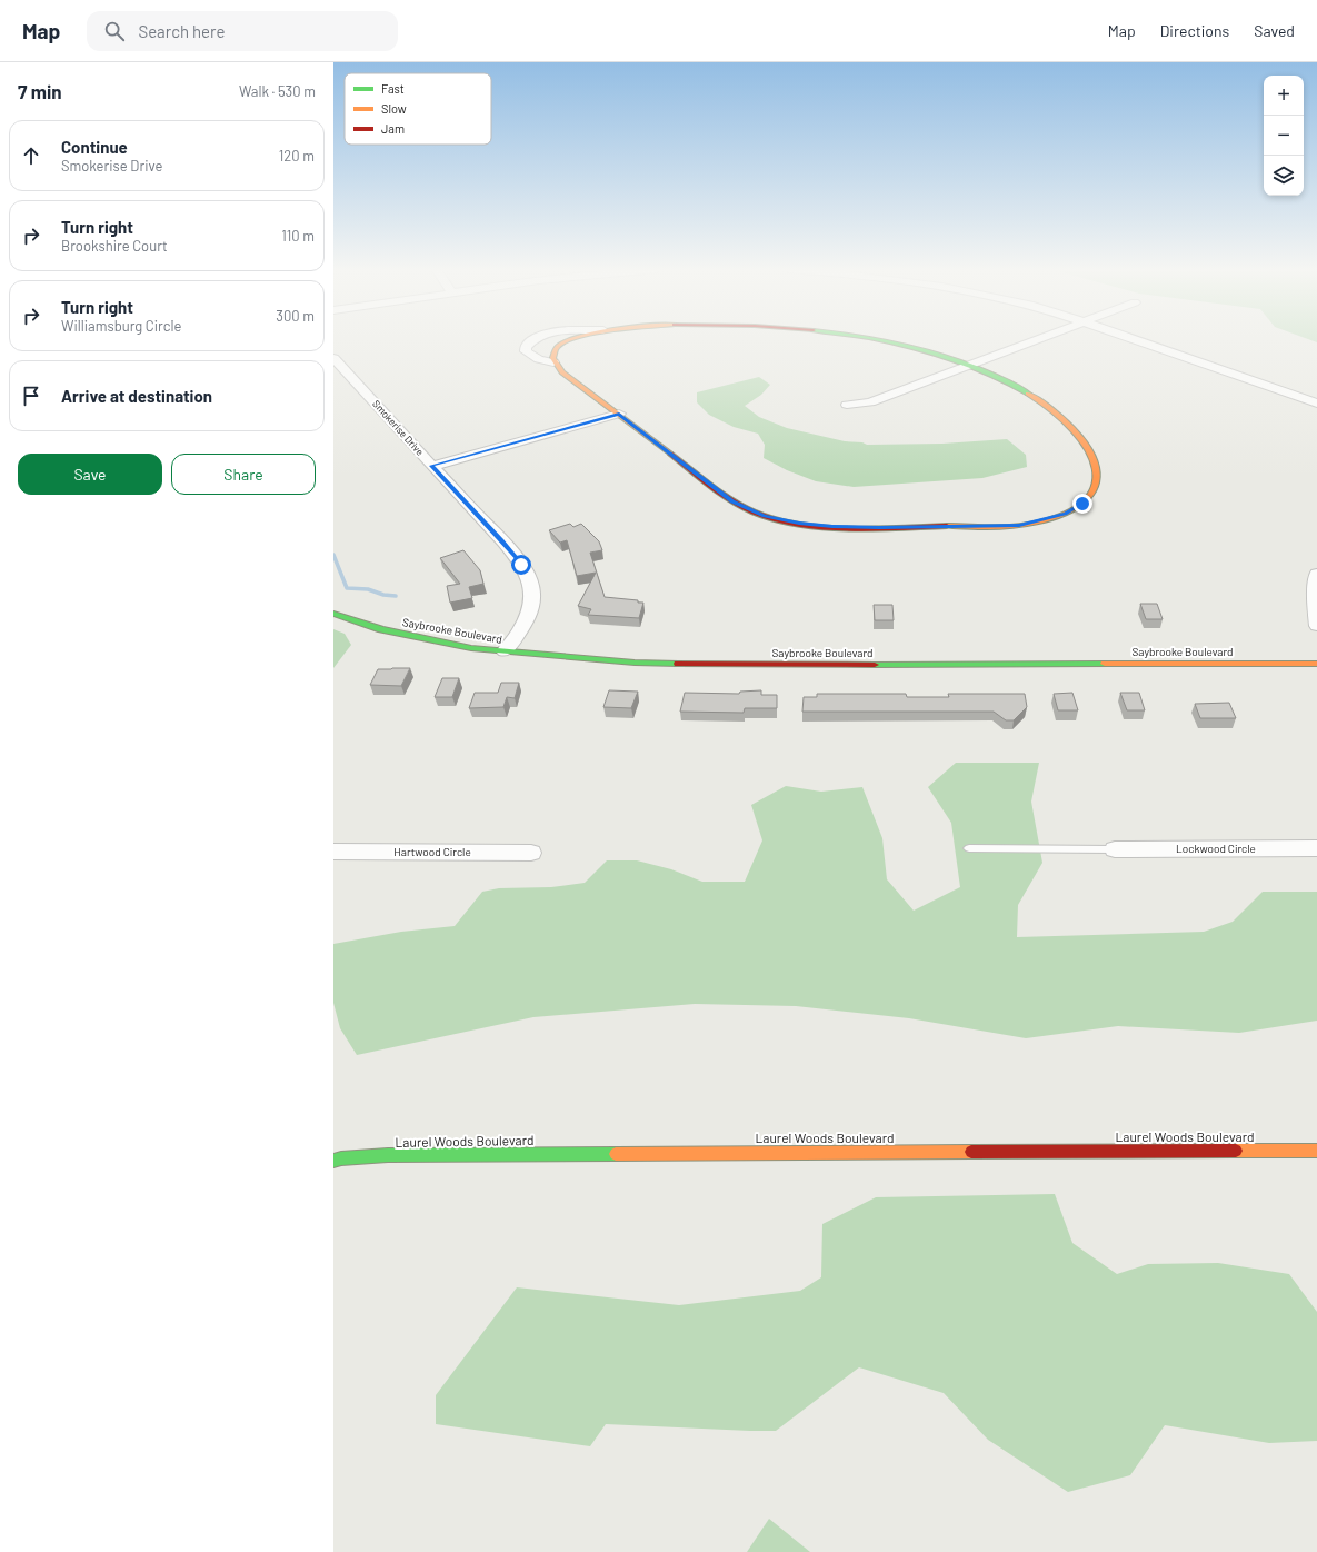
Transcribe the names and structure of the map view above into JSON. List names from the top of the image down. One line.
{"streets":{"street":["Smokerise Drive","Saybrooke Boulevard","Lockwood Circle","Hartwood Circle","Laurel Woods Boulevard"]},"crossings":[["Smokerise Drive","Saybrooke Boulevard"]],"legend":["Fast","Slow","Jam"],"page":{"header":"Map","search":"Search here","nav":["Map","Directions","Saved"],"heading":["7 min","Walk · 530 m"],"map_buttons":["+","−"],"list":[["Continue","Smokerise Drive","120 m"],["Turn right","Brookshire Court","110 m"],["Turn right","Williamsburg Circle","300 m"],"Arrive at destination"],"buttons":["Save","Share"]}}
